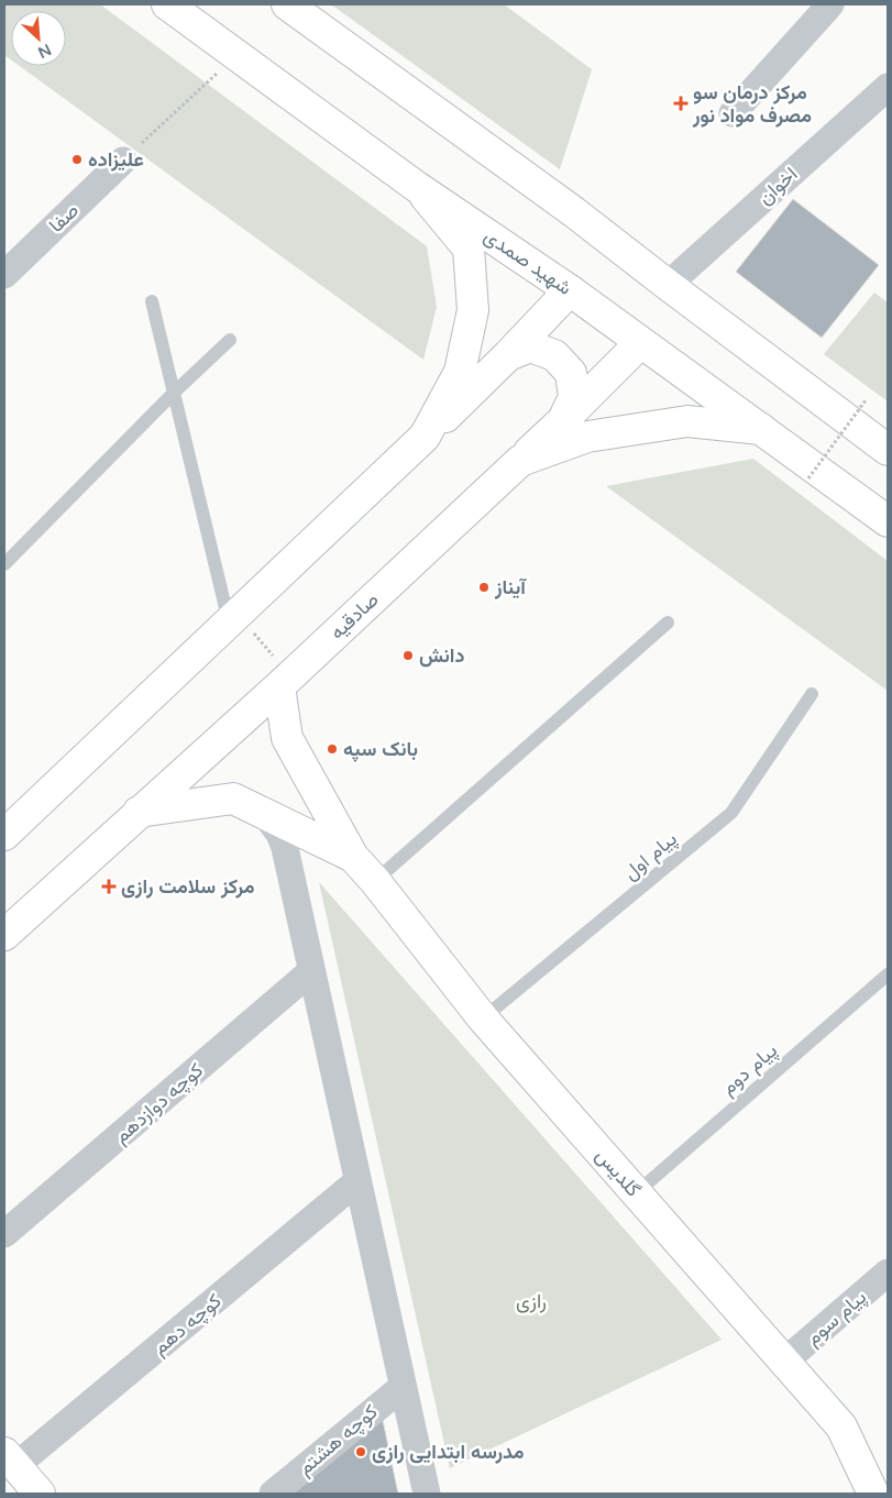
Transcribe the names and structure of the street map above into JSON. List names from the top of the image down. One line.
{"streets":{"main road":["شهید صمدی","صادقیه","گلدیس"],"street":["اخوان","صفا","کوچه دوازدهم","پیام سوم","کوچه دهم","کوچه هشتم"],"lane":["پیام اول","پیام دوم"]},"crossings":[["شهید صمدی","صادقیه"],["پیام اول","گلدیس"],["پیام دوم","گلدیس"],["گلدیس","پیام سوم"]],"parks":["رازی"],"places":{"health":["مرکز درمان سو مصرف مواد نور","مرکز سلامت رازی"],"other":["علیزاده","آیناز","دانش","بانک سپه","مدرسه ابتدایی رازی"]},"north":"bottom right"}
